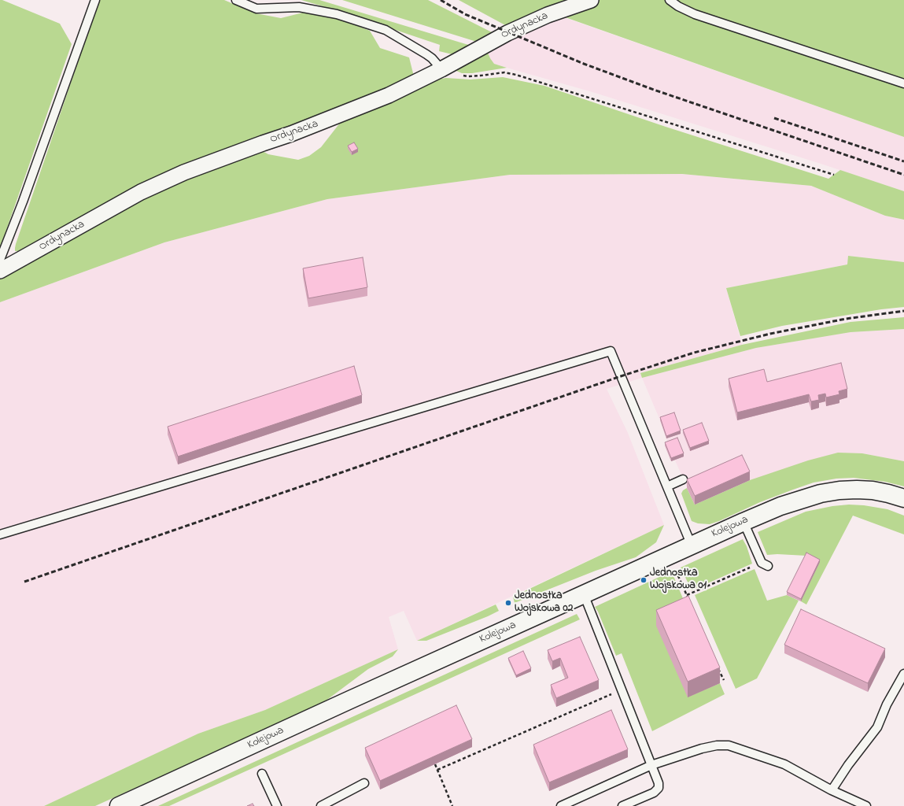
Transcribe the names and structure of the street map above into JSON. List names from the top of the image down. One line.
{"streets":{"street":["Ordynacka","Kolejowa"]},"places":["Jednostka Wojskowa 01","Jednostka Wojskowa 02"]}
